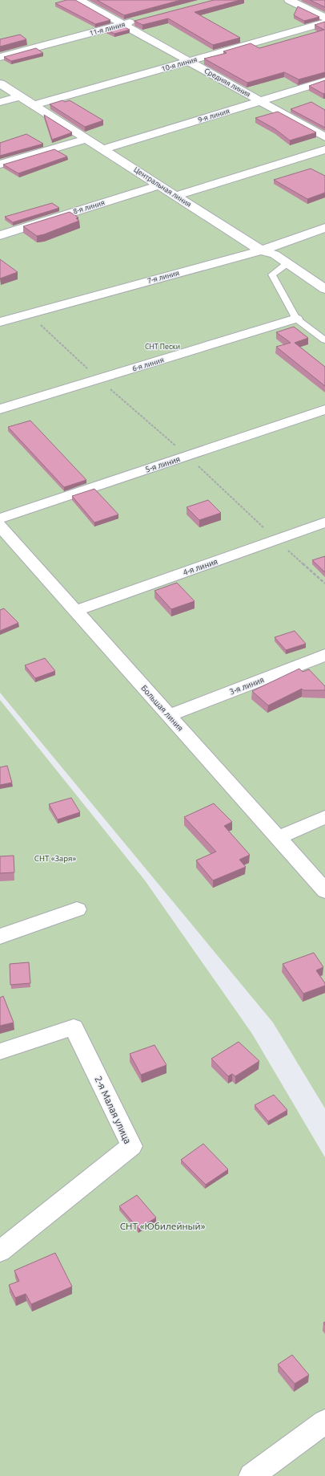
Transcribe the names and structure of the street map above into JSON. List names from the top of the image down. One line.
{"streets":{"street":["11-я линия","10-я линия","Средняя линия","9-я линия","Центральная линия","8-я линия","7-я линия","6-я линия","5-я линия","4-я линия","3-я линия","Большая линия","2-я Малая улица"]},"crossings":[["11-я линия","Средняя линия"],["10-я линия","Средняя линия"],["10-я линия","Центральная линия"],["Средняя линия","9-я линия"],["9-я линия","Центральная линия"],["Центральная линия","8-я линия"],["Центральная линия","7-я линия"],["4-я линия","Большая линия"],["3-я линия","Большая линия"]],"parks":["СНТ Пески","СНТ «Заря»","СНТ «Юбилейный»"]}
